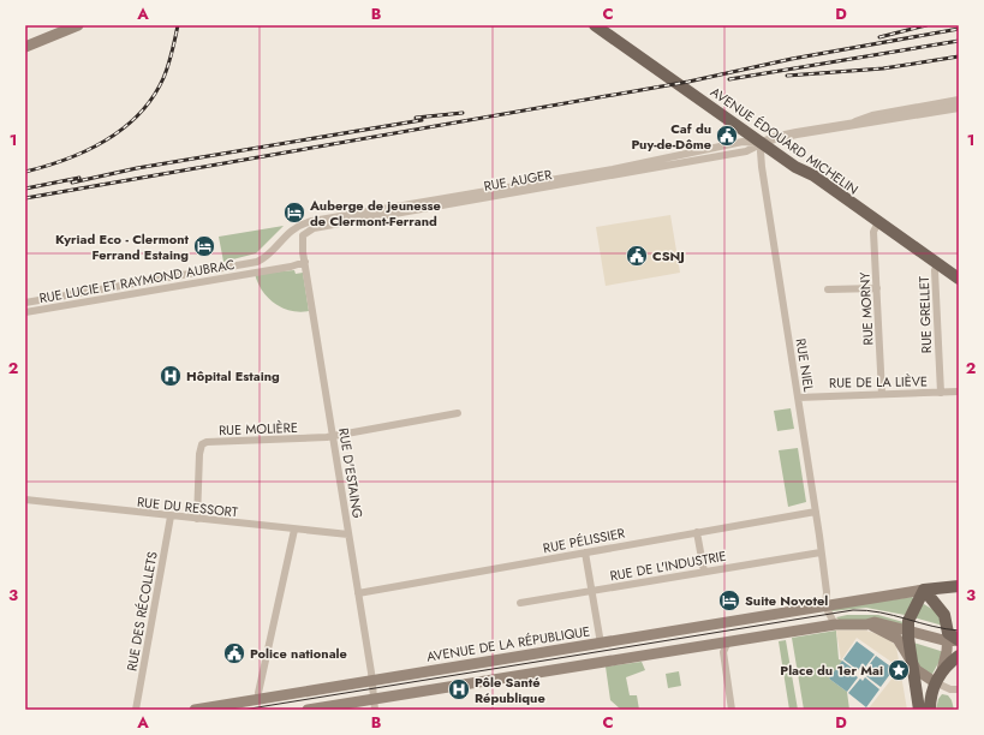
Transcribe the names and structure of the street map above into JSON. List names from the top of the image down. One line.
{"streets":{"main road":["AVENUE ÉDOUARD MICHELIN","AVENUE DE LA RÉPUBLIQUE"],"street":["RUE AUGER","RUE LUCIE ET RAYMOND AUBRAC","RUE MORNY","RUE GRELLET","RUE NIEL","RUE DE LA LIÈVE","RUE MOLIÈRE","RUE D'ESTAING","RUE DU RESSORT","RUE PÉLISSIER","RUE DE L'INDUSTRIE","RUE DES RÉCOLLETS"]},"crossings":[["AVENUE ÉDOUARD MICHELIN","RUE AUGER"],["AVENUE ÉDOUARD MICHELIN","RUE MORNY"],["AVENUE ÉDOUARD MICHELIN","RUE GRELLET"],["AVENUE ÉDOUARD MICHELIN","RUE NIEL"],["RUE AUGER","RUE LUCIE ET RAYMOND AUBRAC"],["RUE AUGER","RUE NIEL"],["RUE AUGER","RUE D'ESTAING"],["RUE LUCIE ET RAYMOND AUBRAC","RUE D'ESTAING"],["RUE MORNY","RUE DE LA LIÈVE"],["RUE GRELLET","RUE DE LA LIÈVE"],["RUE NIEL","RUE DE LA LIÈVE"],["RUE NIEL","RUE PÉLISSIER"],["RUE NIEL","RUE DE L'INDUSTRIE"],["RUE NIEL","AVENUE DE LA RÉPUBLIQUE"],["RUE MOLIÈRE","RUE D'ESTAING"],["RUE MOLIÈRE","RUE DU RESSORT"],["RUE D'ESTAING","RUE DU RESSORT"],["RUE D'ESTAING","RUE PÉLISSIER"],["RUE D'ESTAING","AVENUE DE LA RÉPUBLIQUE"],["RUE DU RESSORT","RUE DES RÉCOLLETS"]],"places":{"public building":["Caf du Puy-de-Dôme","CSNJ","Police nationale"],"hotel":["Auberge de jeunesse de Clermont-Ferrand","Kyriad Eco - Clermont Ferrand Estaing","Suite Novotel"],"hospital":["Hôpital Estaing","Pôle Santé République"],"place":["Place du 1er Mai"]},"grid":{"columns":["A","B","C","D"],"rows":["1","2","3"]}}
